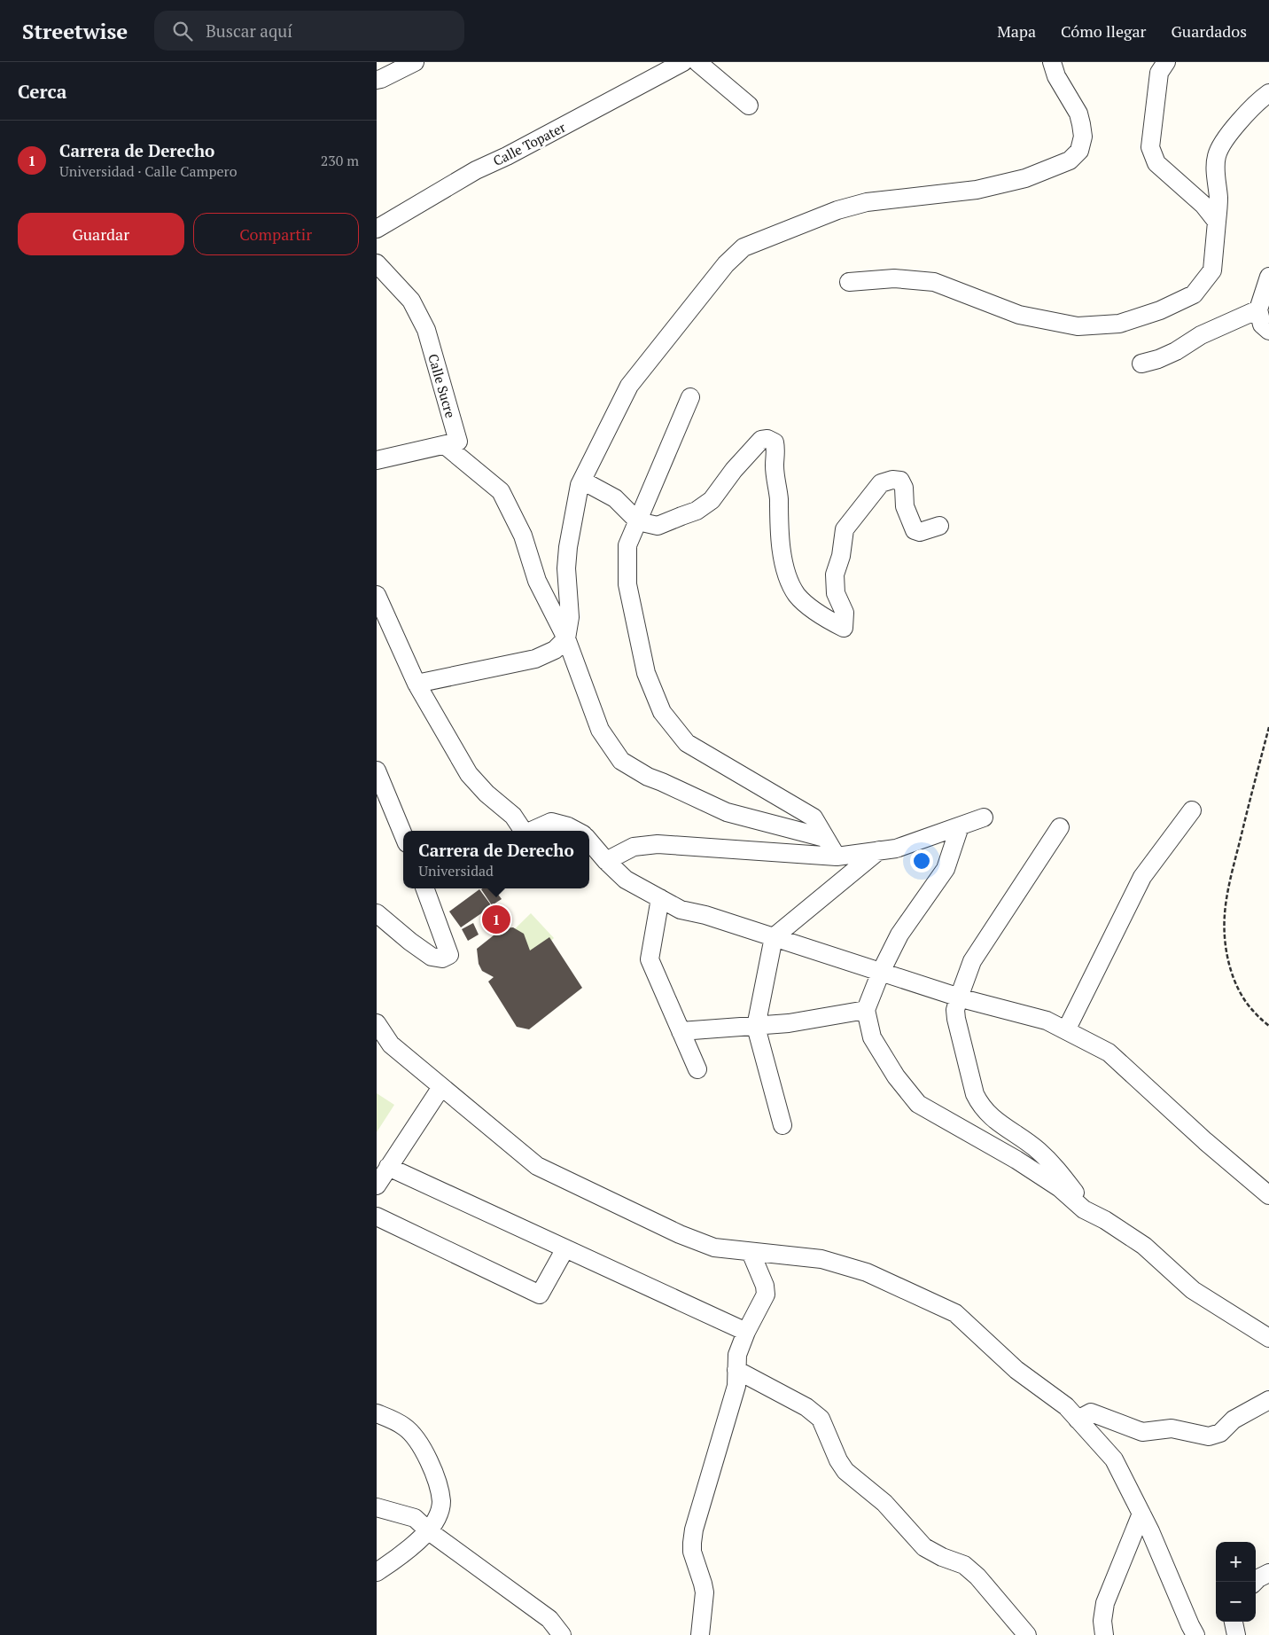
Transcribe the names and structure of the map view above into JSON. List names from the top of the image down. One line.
{"streets":{"street":["Calle Topater","Calle Sucre"]},"page":{"header":"Streetwise","search":"Buscar aquí","nav":["Mapa","Cómo llegar","Guardados"],"heading":"Cerca","list":[{"mark":"1","name":"Carrera de Derecho","note":"Universidad · Calle Campero","value":"230 m"}],"buttons":["Guardar","Compartir"],"popup":["Carrera de Derecho","Universidad"],"pins":"1","map_buttons":["+","−"]}}
